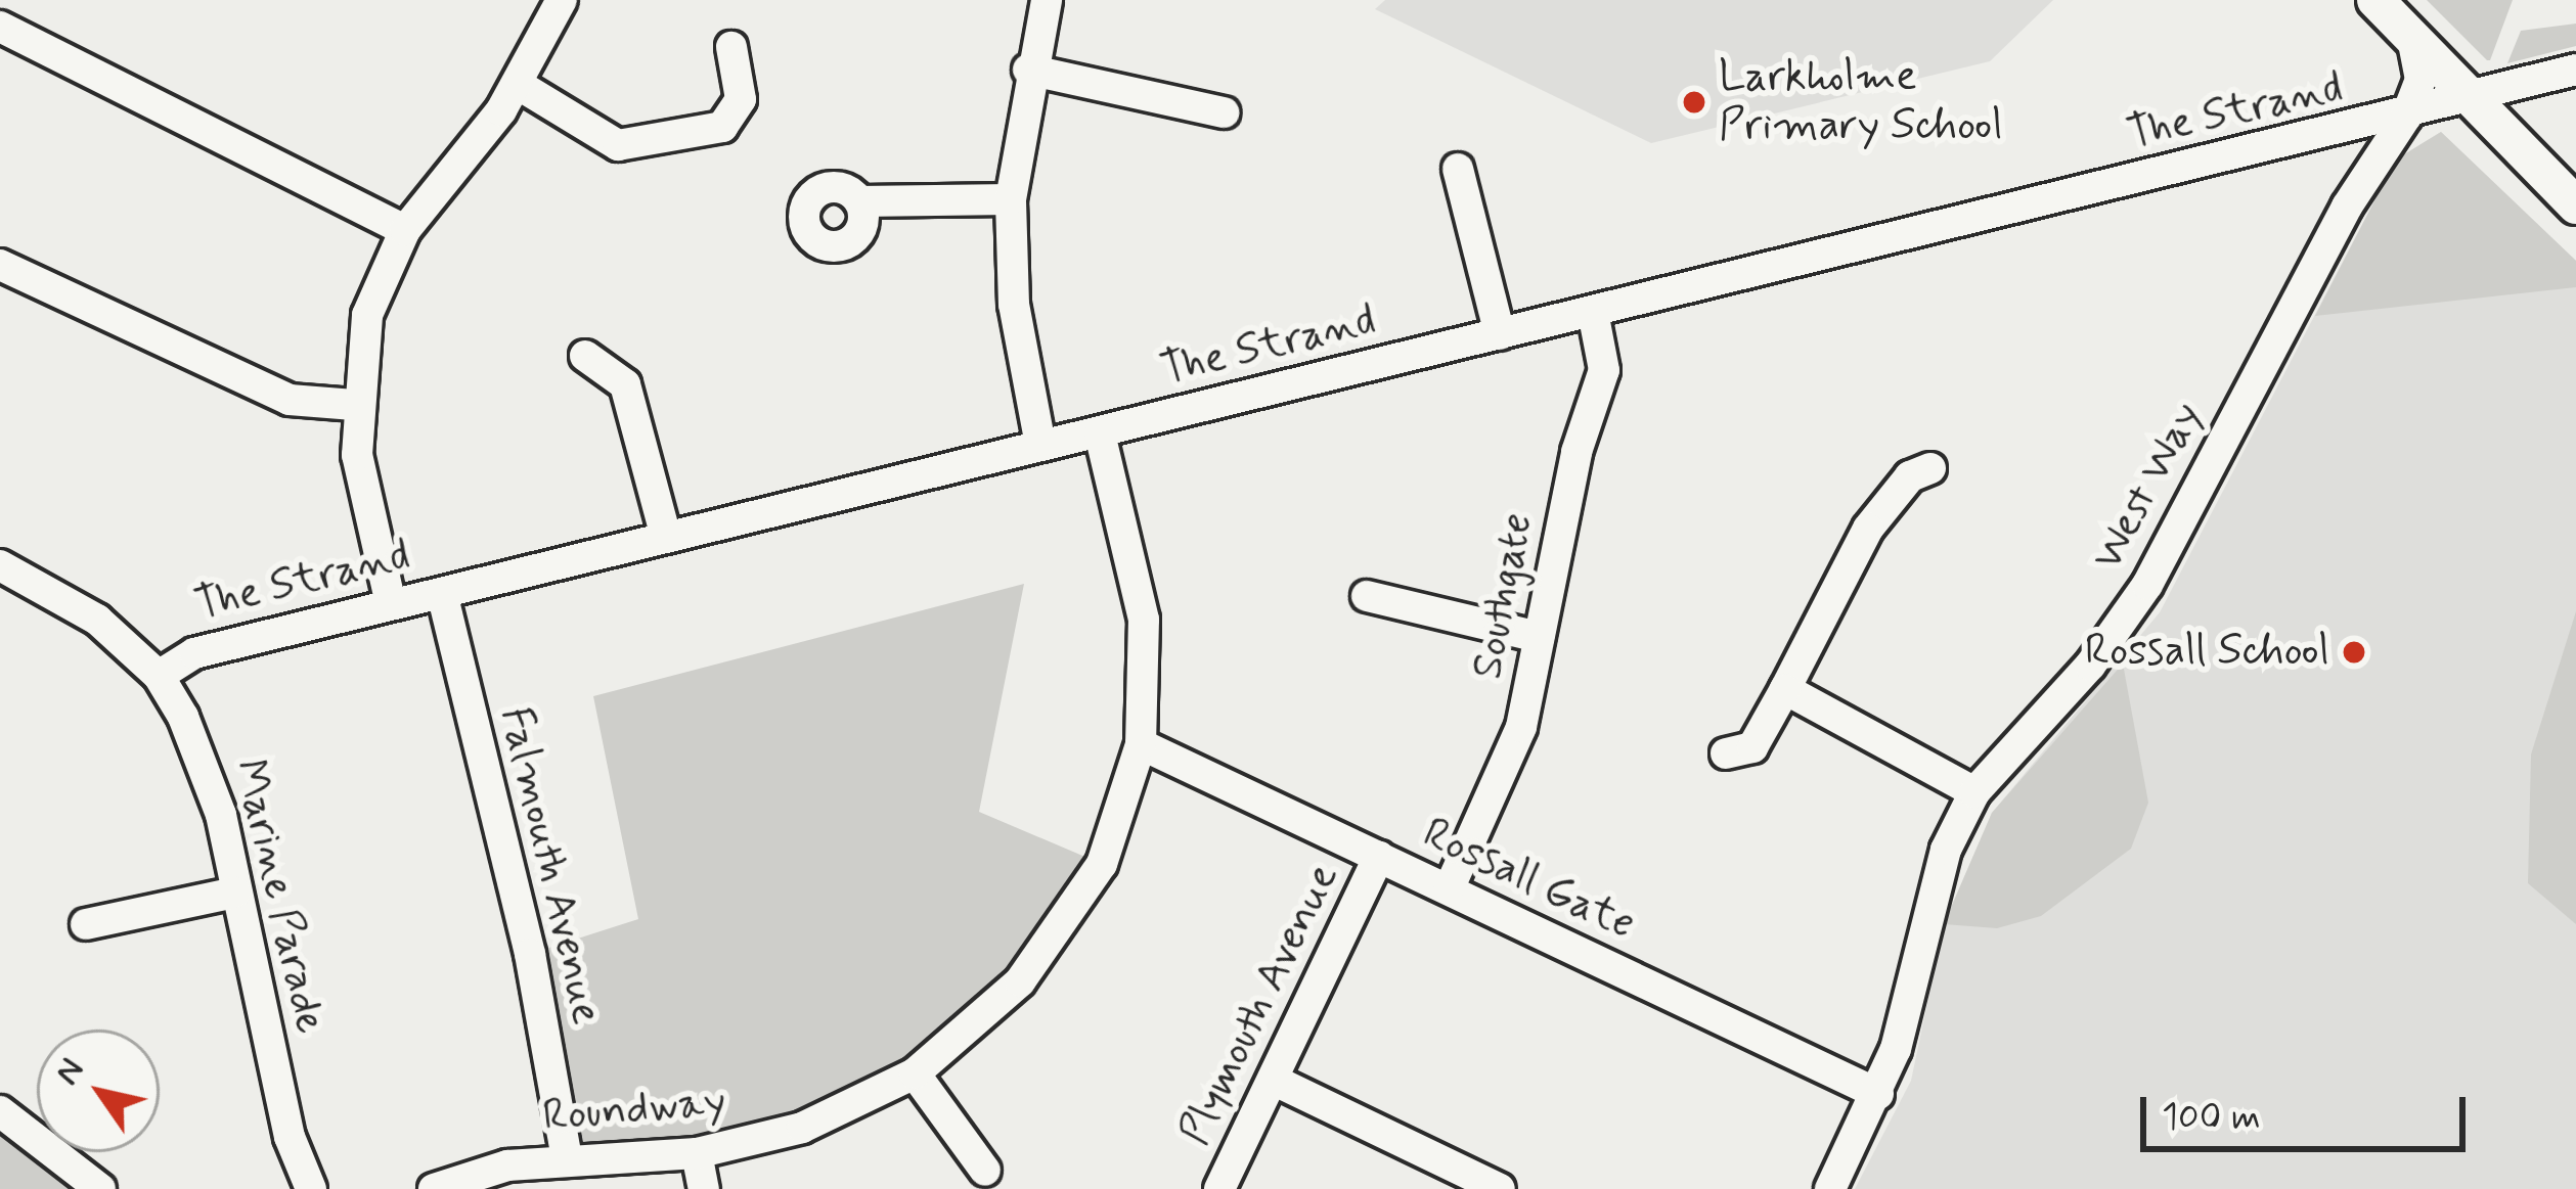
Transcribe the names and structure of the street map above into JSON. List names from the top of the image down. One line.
{"streets":{"street":["The Strand","West Way","Southgate","Falmouth Avenue","Rossall Gate","Marine Parade","Plymouth Avenue","Roundway"]},"crossings":[["The Strand","West Way"],["The Strand","Southgate"],["The Strand","Falmouth Avenue"],["The Strand","Marine Parade"],["The Strand","Roundway"],["West Way","Rossall Gate"],["Southgate","Rossall Gate"],["Falmouth Avenue","Roundway"],["Rossall Gate","Plymouth Avenue"],["Rossall Gate","Roundway"]],"places":["Larkholme Primary School","Rossall School"],"scale_bar":"100 m","north":"top left"}
